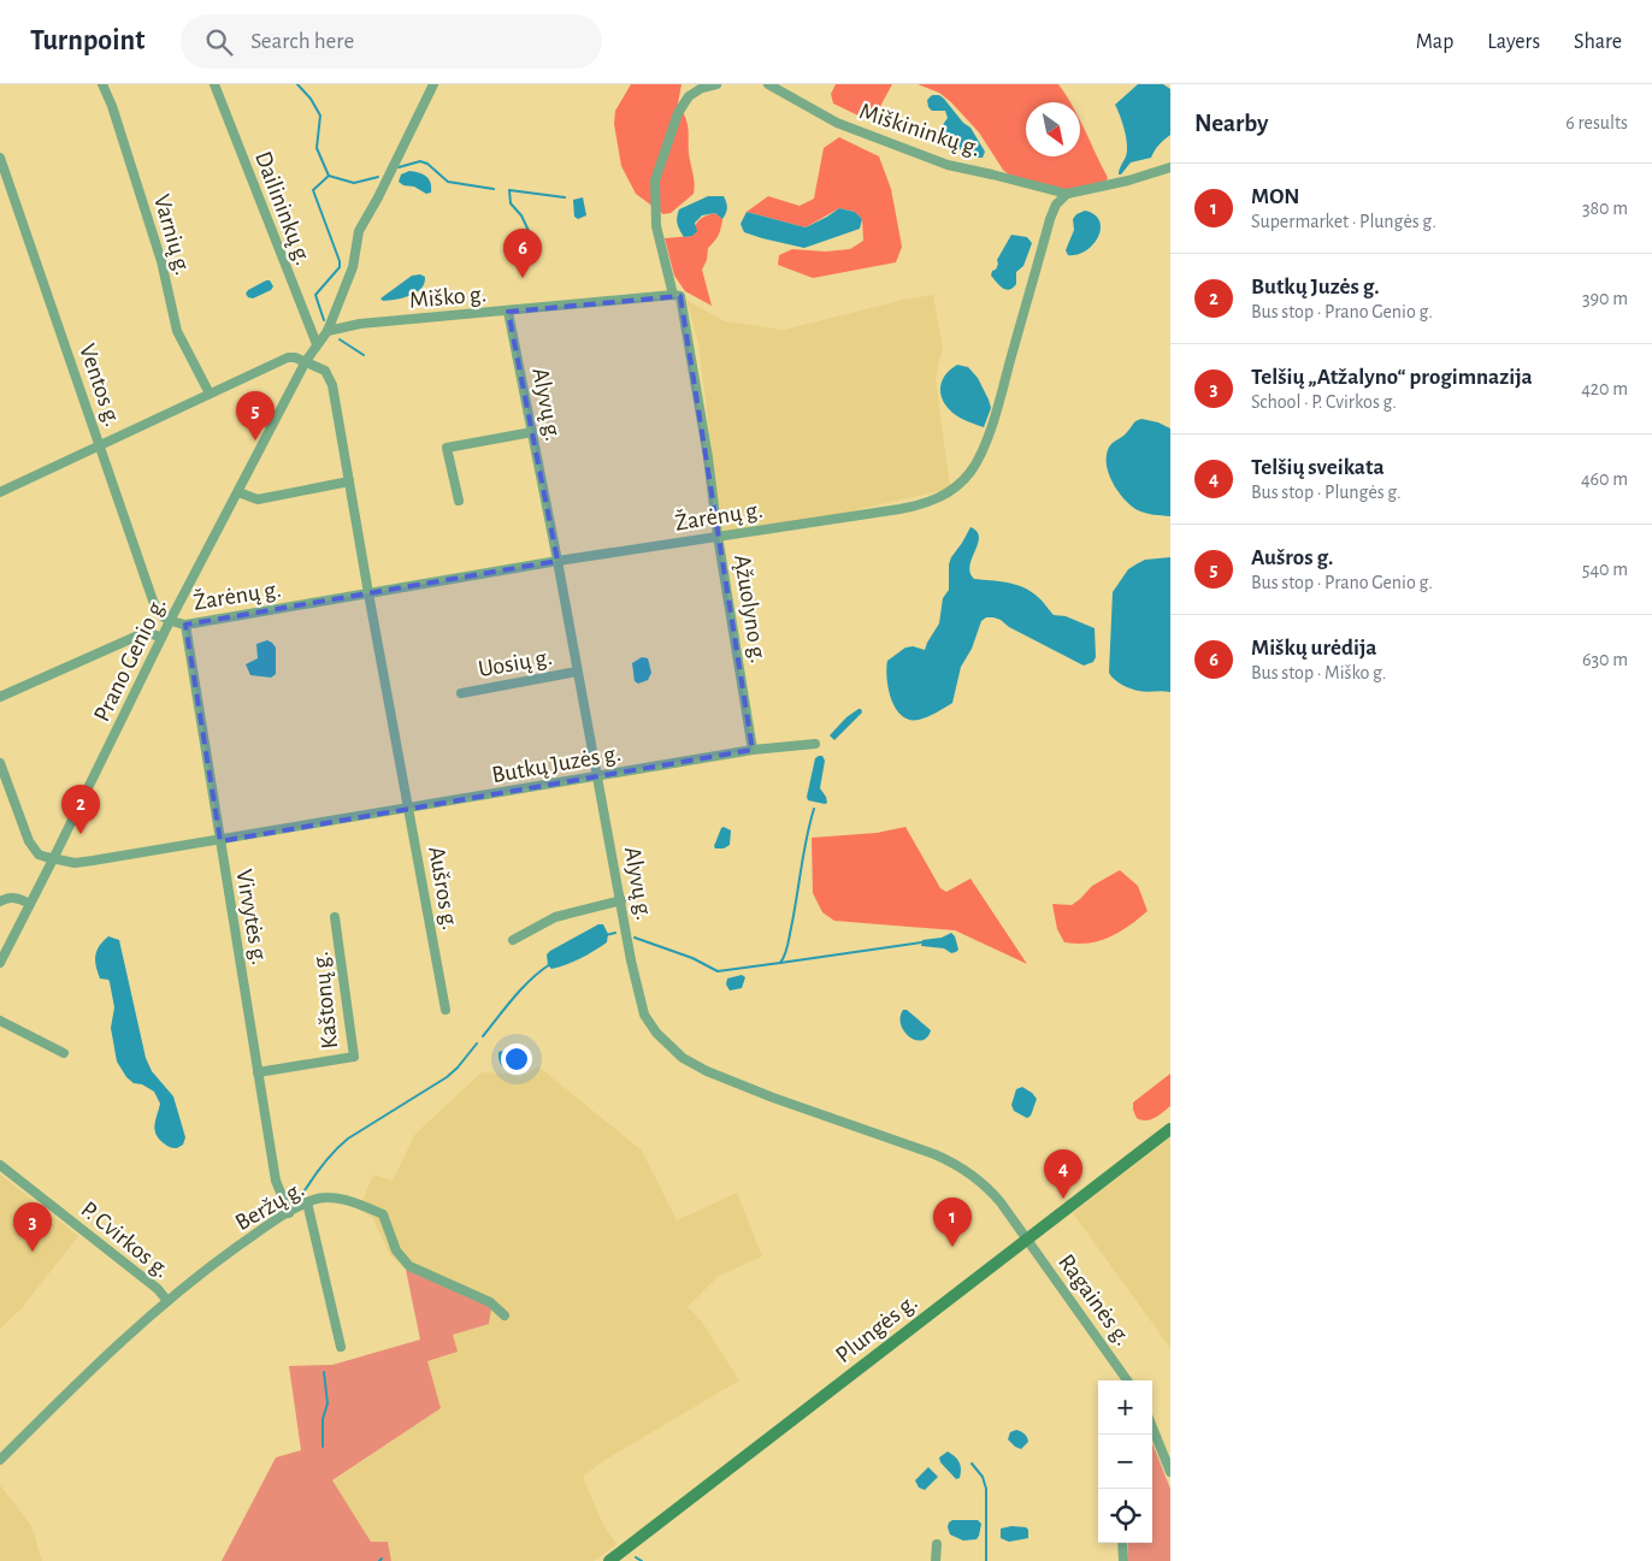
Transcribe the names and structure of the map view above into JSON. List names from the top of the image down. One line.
{"streets":{"main road":["Plungės g."],"street":["Miškininkų g.","Dailininkų g.","Varnių g.","Miško g.","Ventos g.","Alyvų g.","Žarėnų g.","Ąžuolyno g.","Prano Genio g.","Uosių g.","Butkų Juzės g.","Aušros g.","Virvytės g.","Kaštonų g.","Beržų g.","P. Cvirkos g.","Ragainės g."]},"crossings":[["Miškininkų g.","Žarėnų g."],["Dailininkų g.","Prano Genio g."],["Miško g.","Alyvų g."],["Miško g.","Ąžuolyno g."],["Miško g.","Prano Genio g."],["Ventos g.","Žarėnų g."],["Ventos g.","Prano Genio g."],["Alyvų g.","Žarėnų g."],["Alyvų g.","Uosių g."],["Alyvų g.","Butkų Juzės g."],["Alyvų g.","Ragainės g."],["Alyvų g.","Plungės g."],["Žarėnų g.","Ąžuolyno g."],["Žarėnų g.","Prano Genio g."],["Žarėnų g.","Aušros g."],["Žarėnų g.","Virvytės g."],["Ąžuolyno g.","Butkų Juzės g."],["Prano Genio g.","Butkų Juzės g."],["Prano Genio g.","Aušros g."],["Butkų Juzės g.","Aušros g."],["Butkų Juzės g.","Virvytės g."],["Virvytės g.","Kaštonų g."],["Virvytės g.","Beržų g."],["Beržų g.","P. Cvirkos g."],["Ragainės g.","Plungės g."]],"north":"bottom right","page":{"header":"Turnpoint","search":"Search here","nav":["Map","Layers","Share"],"heading":["Nearby","6 results"],"list":[{"mark":"1","name":"MON","note":"Supermarket · Plungės g.","value":"380 m"},{"mark":"2","name":"Butkų Juzės g.","note":"Bus stop · Prano Genio g.","value":"390 m"},{"mark":"3","name":"Telšių „Atžalyno“ progimnazija","note":"School · P. Cvirkos g.","value":"420 m"},{"mark":"4","name":"Telšių sveikata","note":"Bus stop · Plungės g.","value":"460 m"},{"mark":"5","name":"Aušros g.","note":"Bus stop · Prano Genio g.","value":"540 m"},{"mark":"6","name":"Miškų urėdija","note":"Bus stop · Miško g.","value":"630 m"}],"pins":["6","5","2","4","1","3"],"map_buttons":["+","−"]}}
